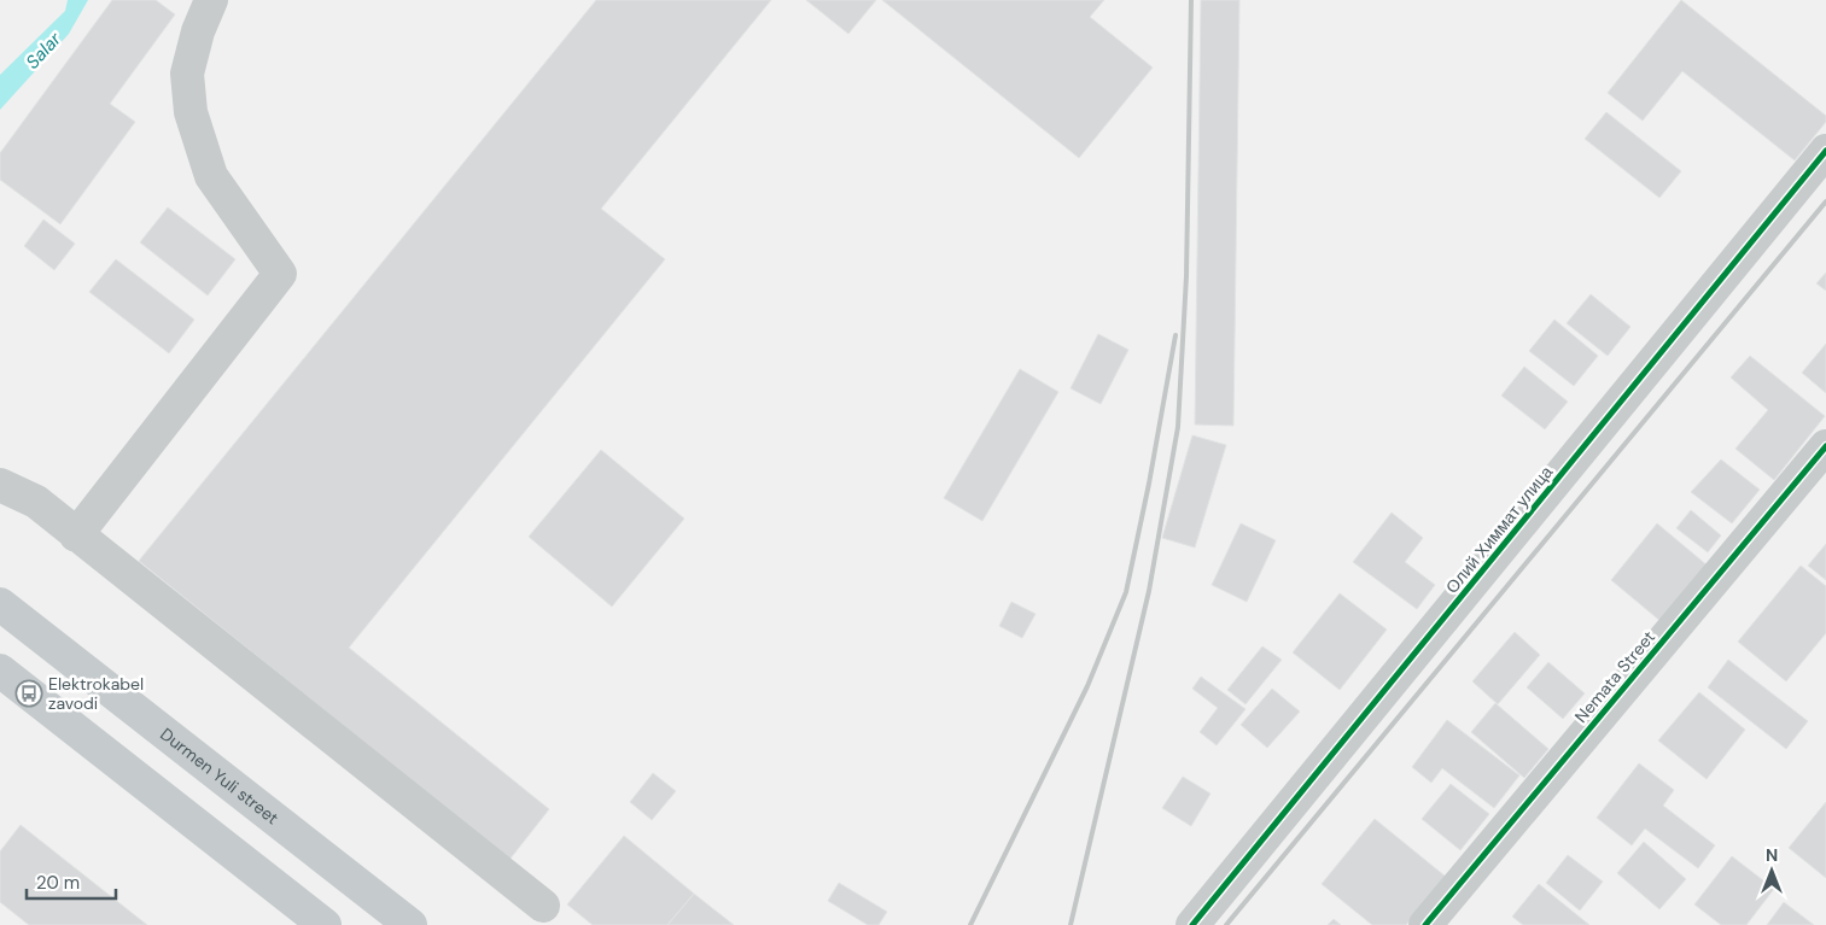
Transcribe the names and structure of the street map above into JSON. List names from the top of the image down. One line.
{"streets":{"main road":["Durmen Yuli street"],"street":["Олий Химмат улица","Nemata Street"]},"water":["Salar"],"places":{"bus stop":["Elektrokabel zavodi"]},"scale_bar":"20 m","north":"top"}
